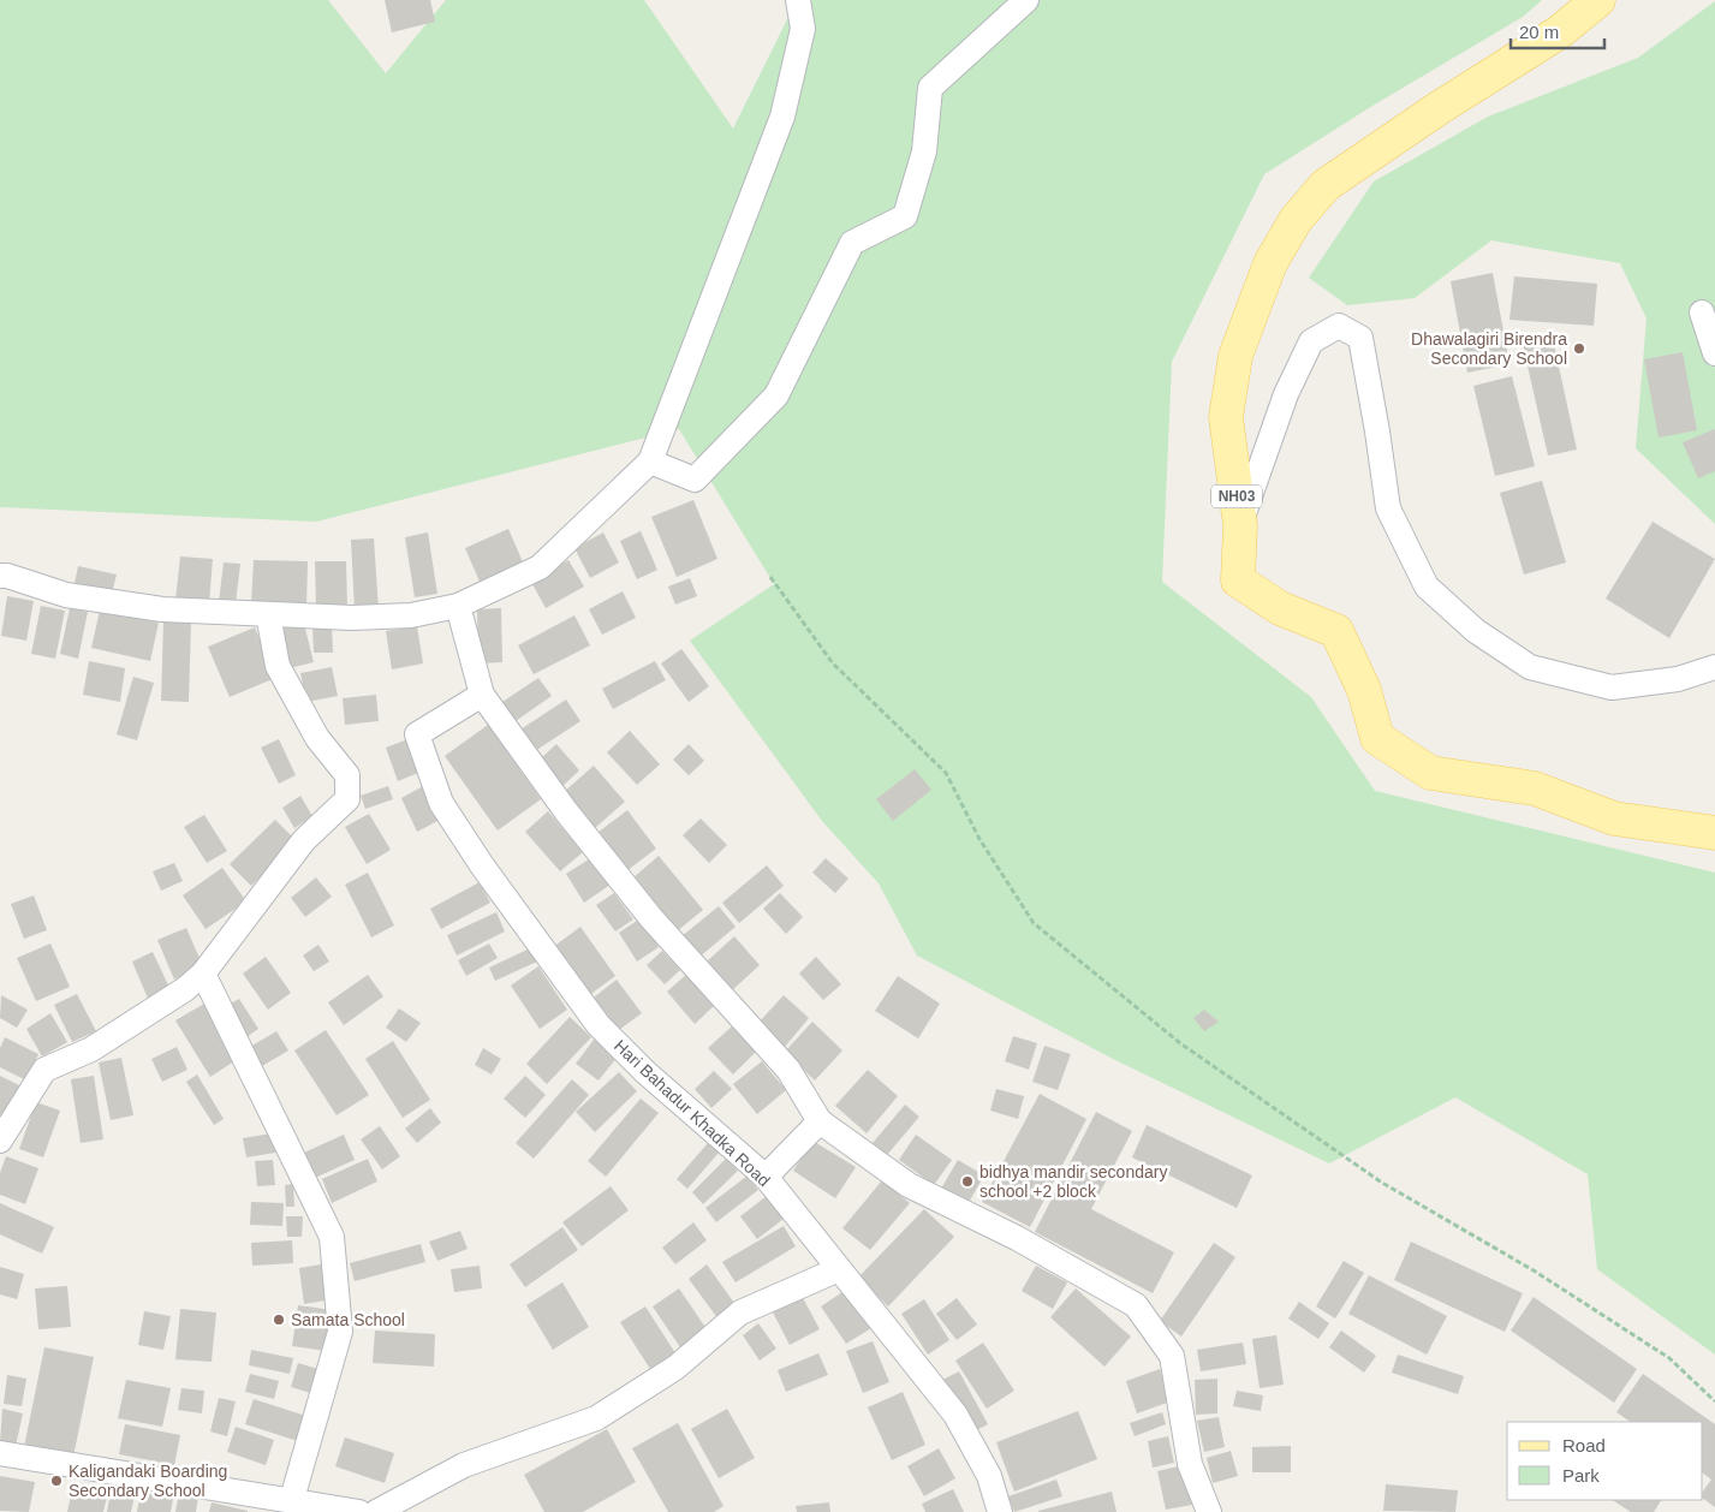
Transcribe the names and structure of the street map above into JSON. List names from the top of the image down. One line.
{"streets":{"main road":["NH03"],"street":["Hari Bahadur Khadka Road"]},"places":["Dhawalagiri Birendra Secondary School","bidhya mandir secondary school +2 block","Samata School","Kaligandaki Boarding Secondary School"],"legend":["Road","Park"],"scale_bar":"20 m"}
